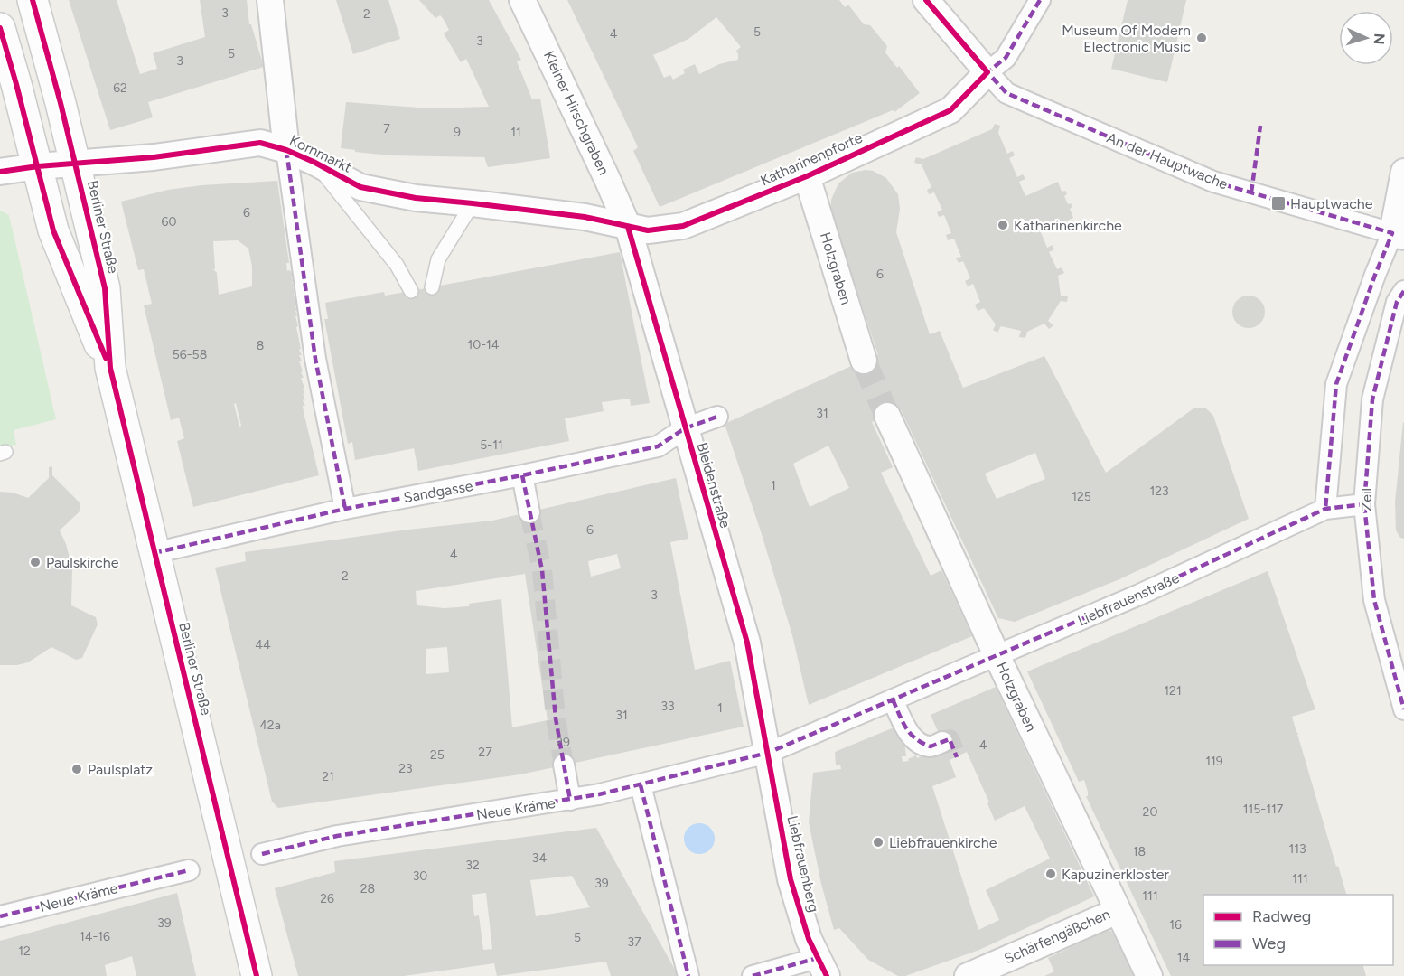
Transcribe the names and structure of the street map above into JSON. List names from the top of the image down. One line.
{"streets":{"main road":["Berliner Straße"],"street":["Kleiner Hirschgraben","Kornmarkt","Katharinenpforte","An der Hauptwache","Holzgraben","Bleidenstraße","Sandgasse","Zeil","Liebfrauenstraße","Neue Kräme","Liebfrauenberg","Schärfengäßchen"]},"crossings":[["Kleiner Hirschgraben","Kornmarkt"],["Kleiner Hirschgraben","Katharinenpforte"],["Kleiner Hirschgraben","Bleidenstraße"],["Kornmarkt","Katharinenpforte"],["Kornmarkt","Berliner Straße"],["Kornmarkt","Bleidenstraße"],["Kornmarkt","Sandgasse"],["Katharinenpforte","An der Hauptwache"],["Katharinenpforte","Holzgraben"],["Katharinenpforte","Bleidenstraße"],["Berliner Straße","Sandgasse"],["Holzgraben","Liebfrauenstraße"],["Holzgraben","Schärfengäßchen"],["Bleidenstraße","Sandgasse"],["Bleidenstraße","Liebfrauenstraße"],["Bleidenstraße","Neue Kräme"],["Bleidenstraße","Liebfrauenberg"],["Zeil","Liebfrauenstraße"],["Liebfrauenstraße","Neue Kräme"],["Liebfrauenstraße","Liebfrauenberg"],["Neue Kräme","Liebfrauenberg"]],"places":{"other":["Museum Of Modern Electronic Music","Katharinenkirche","Paulskirche","Paulsplatz","Liebfrauenkirche","Kapuzinerkloster"],"transit":["Hauptwache"]},"house_numbers":["3","2","5","4","3","5","3","62","7","9","11","6","60","6","10-14","8","56-58","31","5-11","1","123","125","6","4","2","3","44","121","33","1","31","42a","29","4","27","25","119","23","21","115-117","20","113","18","34","32","30","111","39","28","111","26","39","16","14-16","5","37","12","14"],"legend":["Radweg","Weg"],"north":"right"}
